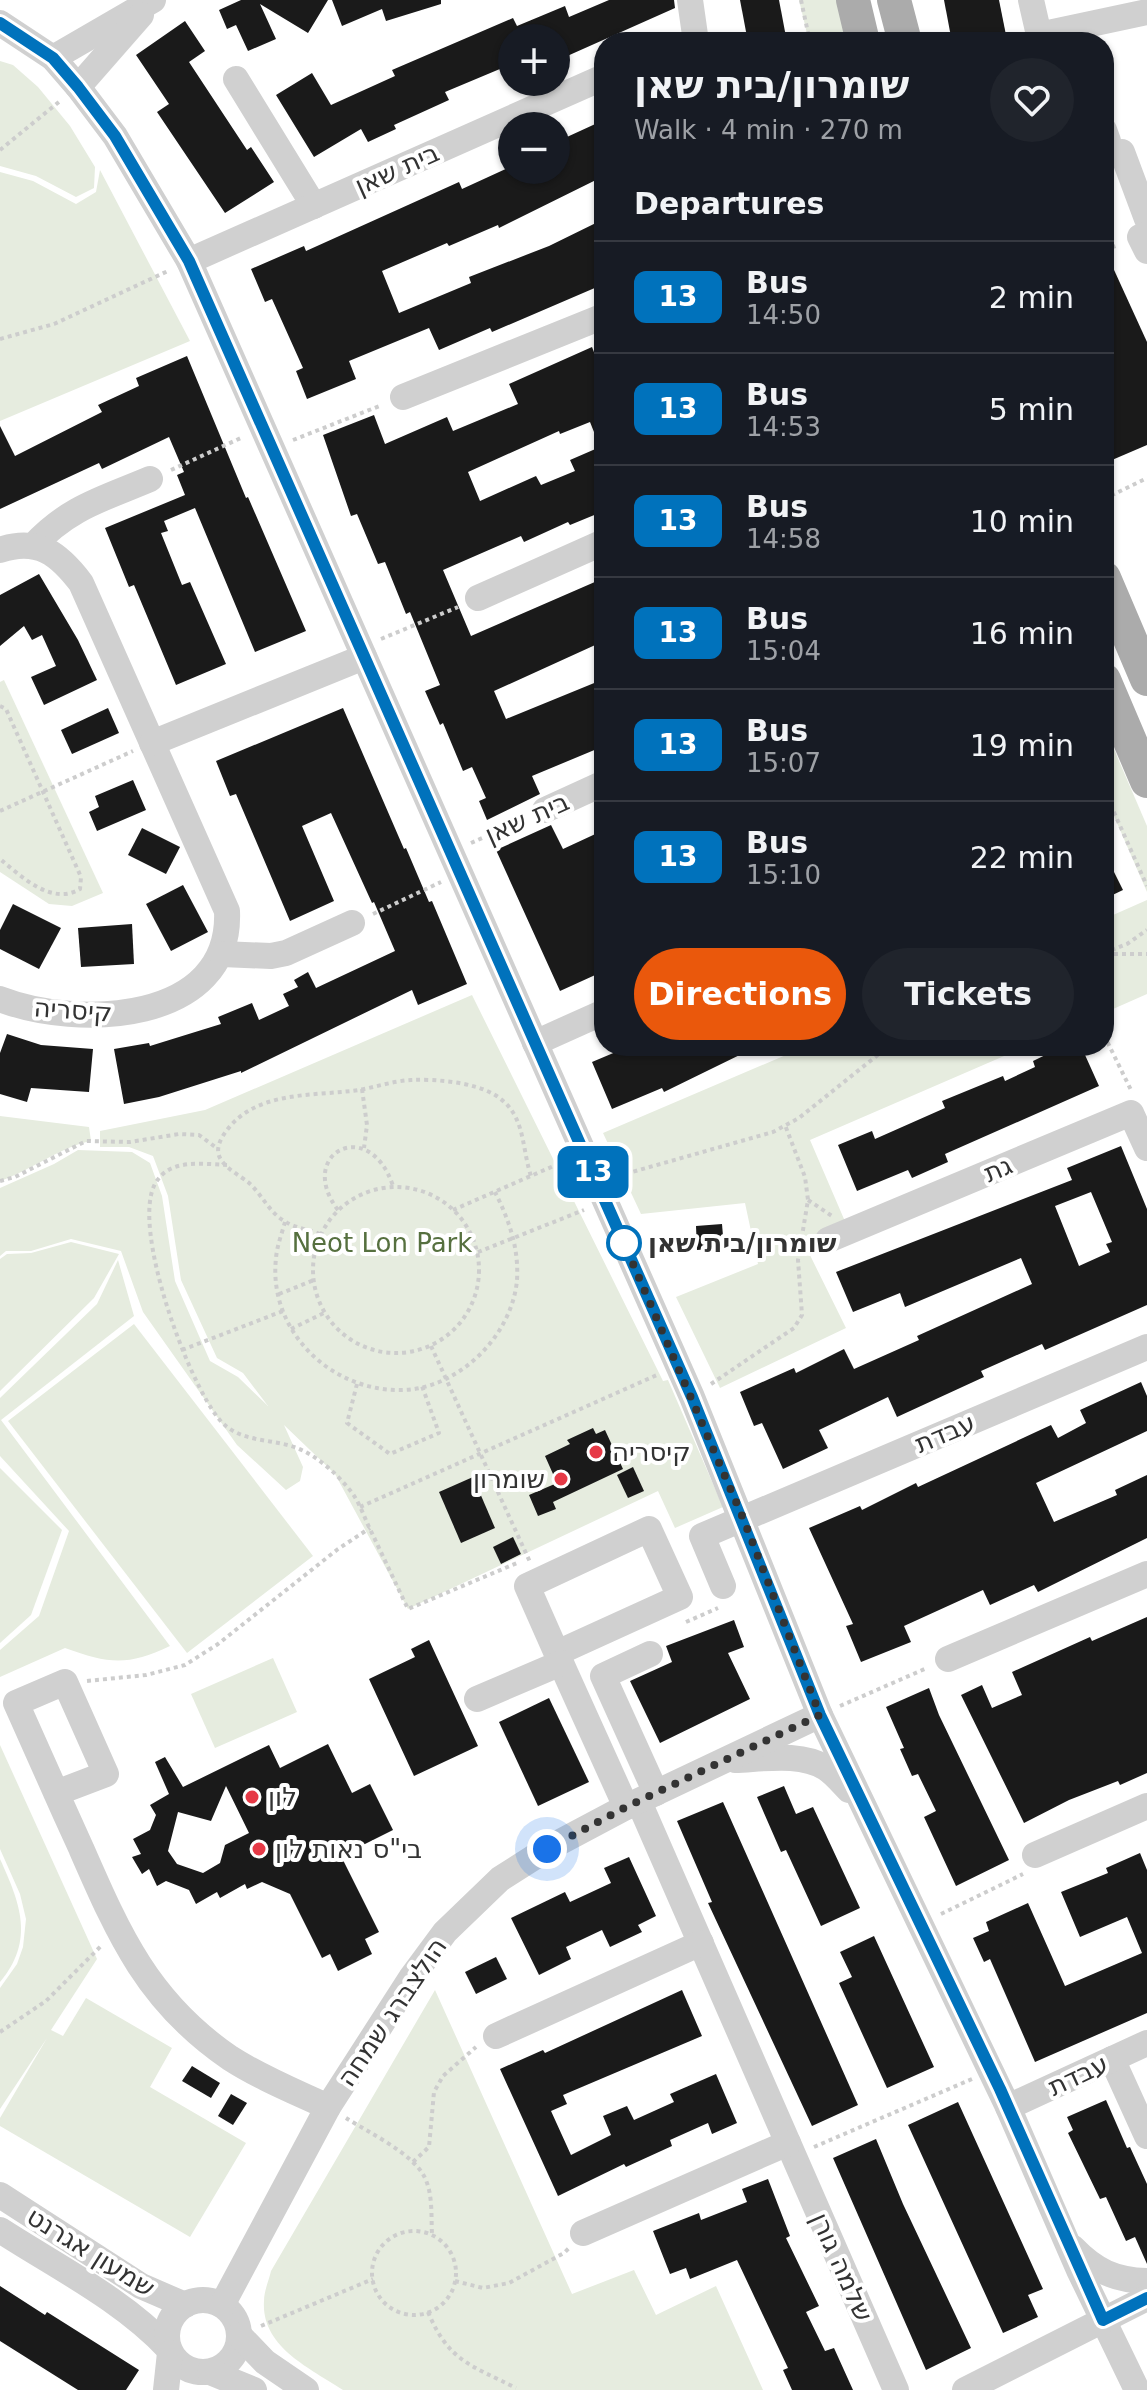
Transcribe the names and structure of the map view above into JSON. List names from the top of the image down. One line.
{"streets":{"street":["בית שאן","קיסריה","גת","עבדת","הולצברג שמחה","שמעון אגרנט","שלמה גורן"]},"crossings":[["הולצברג שמחה","שמעון אגרנט"],["הולצברג שמחה","שלמה גורן"]],"parks":["Neot Lon Park"],"places":["שומרון/בית שאן","קיסריה","שומרון","לון","בי\"ס נאות לון"],"lines":["bus line 13"],"page":{"on_map":"13","map_buttons":["+","−"],"heading":[["שומרון/בית שאן","Walk · 4 min · 270 m"],"Departures"],"list":[{"mark":"13","name":"Bus","note":"14:50","value":"2 min"},{"mark":"13","name":"Bus","note":"14:53","value":"5 min"},{"mark":"13","name":"Bus","note":"14:58","value":"10 min"},{"mark":"13","name":"Bus","note":"15:04","value":"16 min"},{"mark":"13","name":"Bus","note":"15:07","value":"19 min"},{"mark":"13","name":"Bus","note":"15:10","value":"22 min"}],"buttons":["Directions","Tickets"]}}
